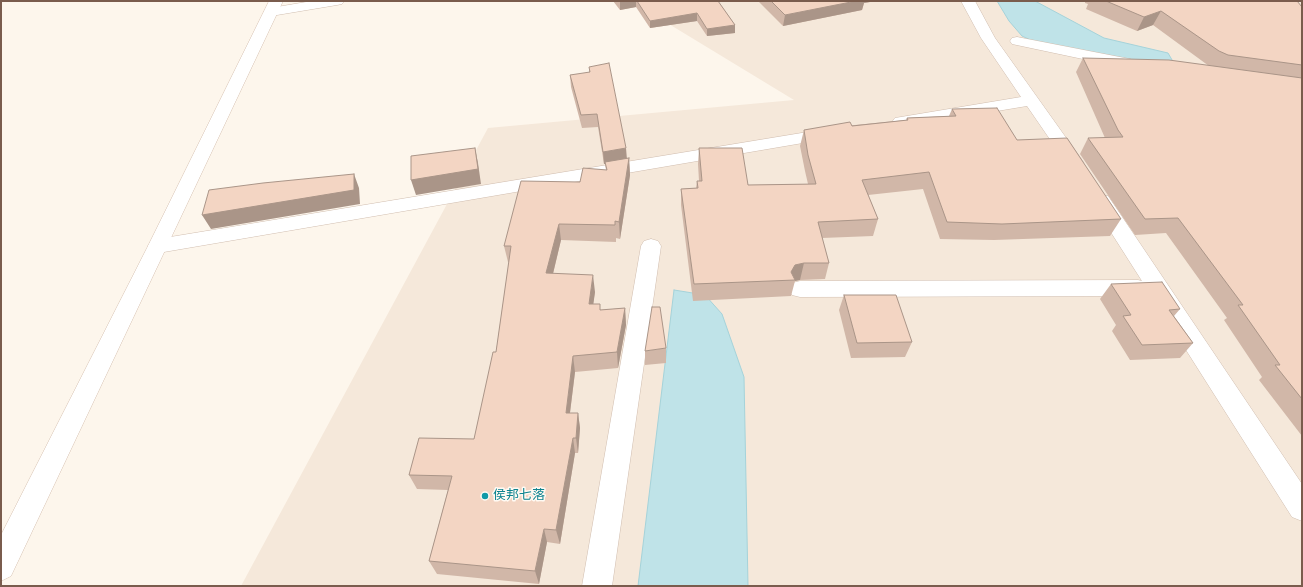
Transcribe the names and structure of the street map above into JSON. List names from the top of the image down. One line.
{"places":["侯邦七落"]}
